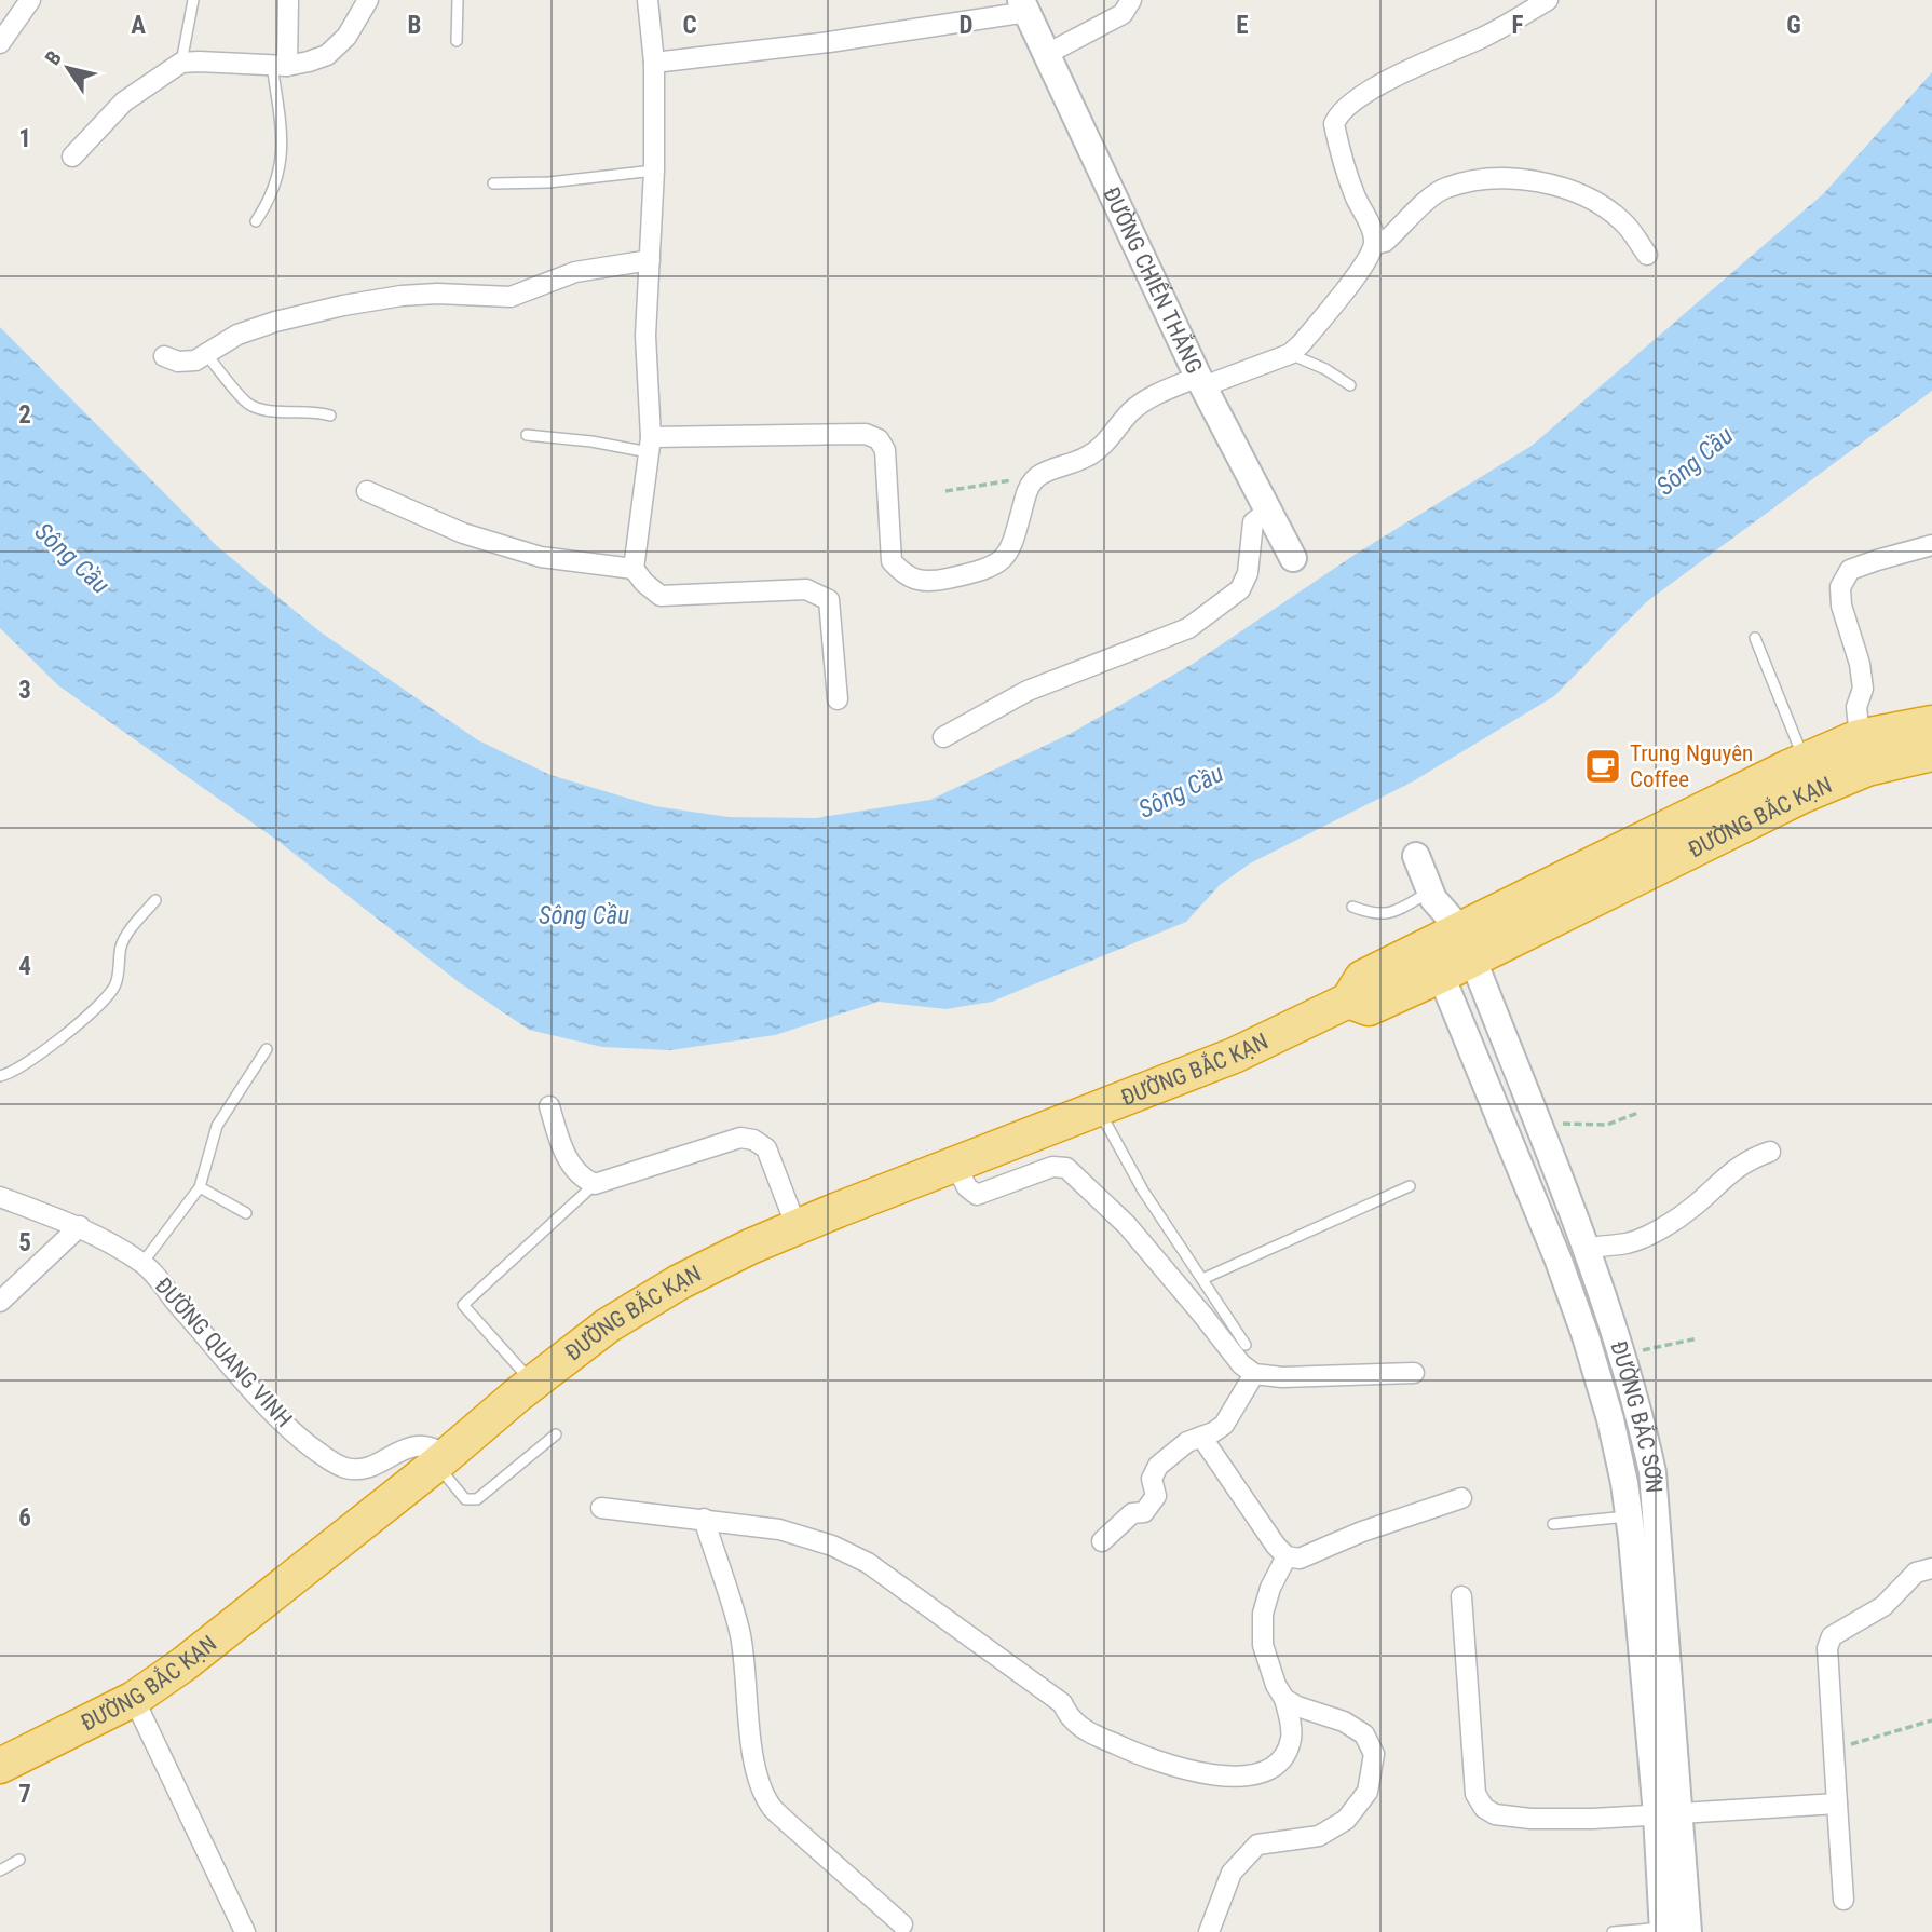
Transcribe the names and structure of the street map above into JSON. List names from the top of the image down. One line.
{"streets":{"highway":["ĐƯỜNG BẮC KẠN"],"main road":["ĐƯỜNG CHIẾN THẮNG","ĐƯỜNG BẮC SƠN"],"street":["ĐƯỜNG QUANG VINH"]},"crossings":[["ĐƯỜNG BẮC KẠN","ĐƯỜNG QUANG VINH"],["ĐƯỜNG BẮC KẠN","ĐƯỜNG BẮC SƠN"]],"water":["Sông Cầu"],"places":{"cafe":["Trung Nguyên Coffee"]},"north":"top left","grid":{"columns":["A","B","C","D","E","F","G"],"rows":["1","2","3","4","5","6","7"]}}
